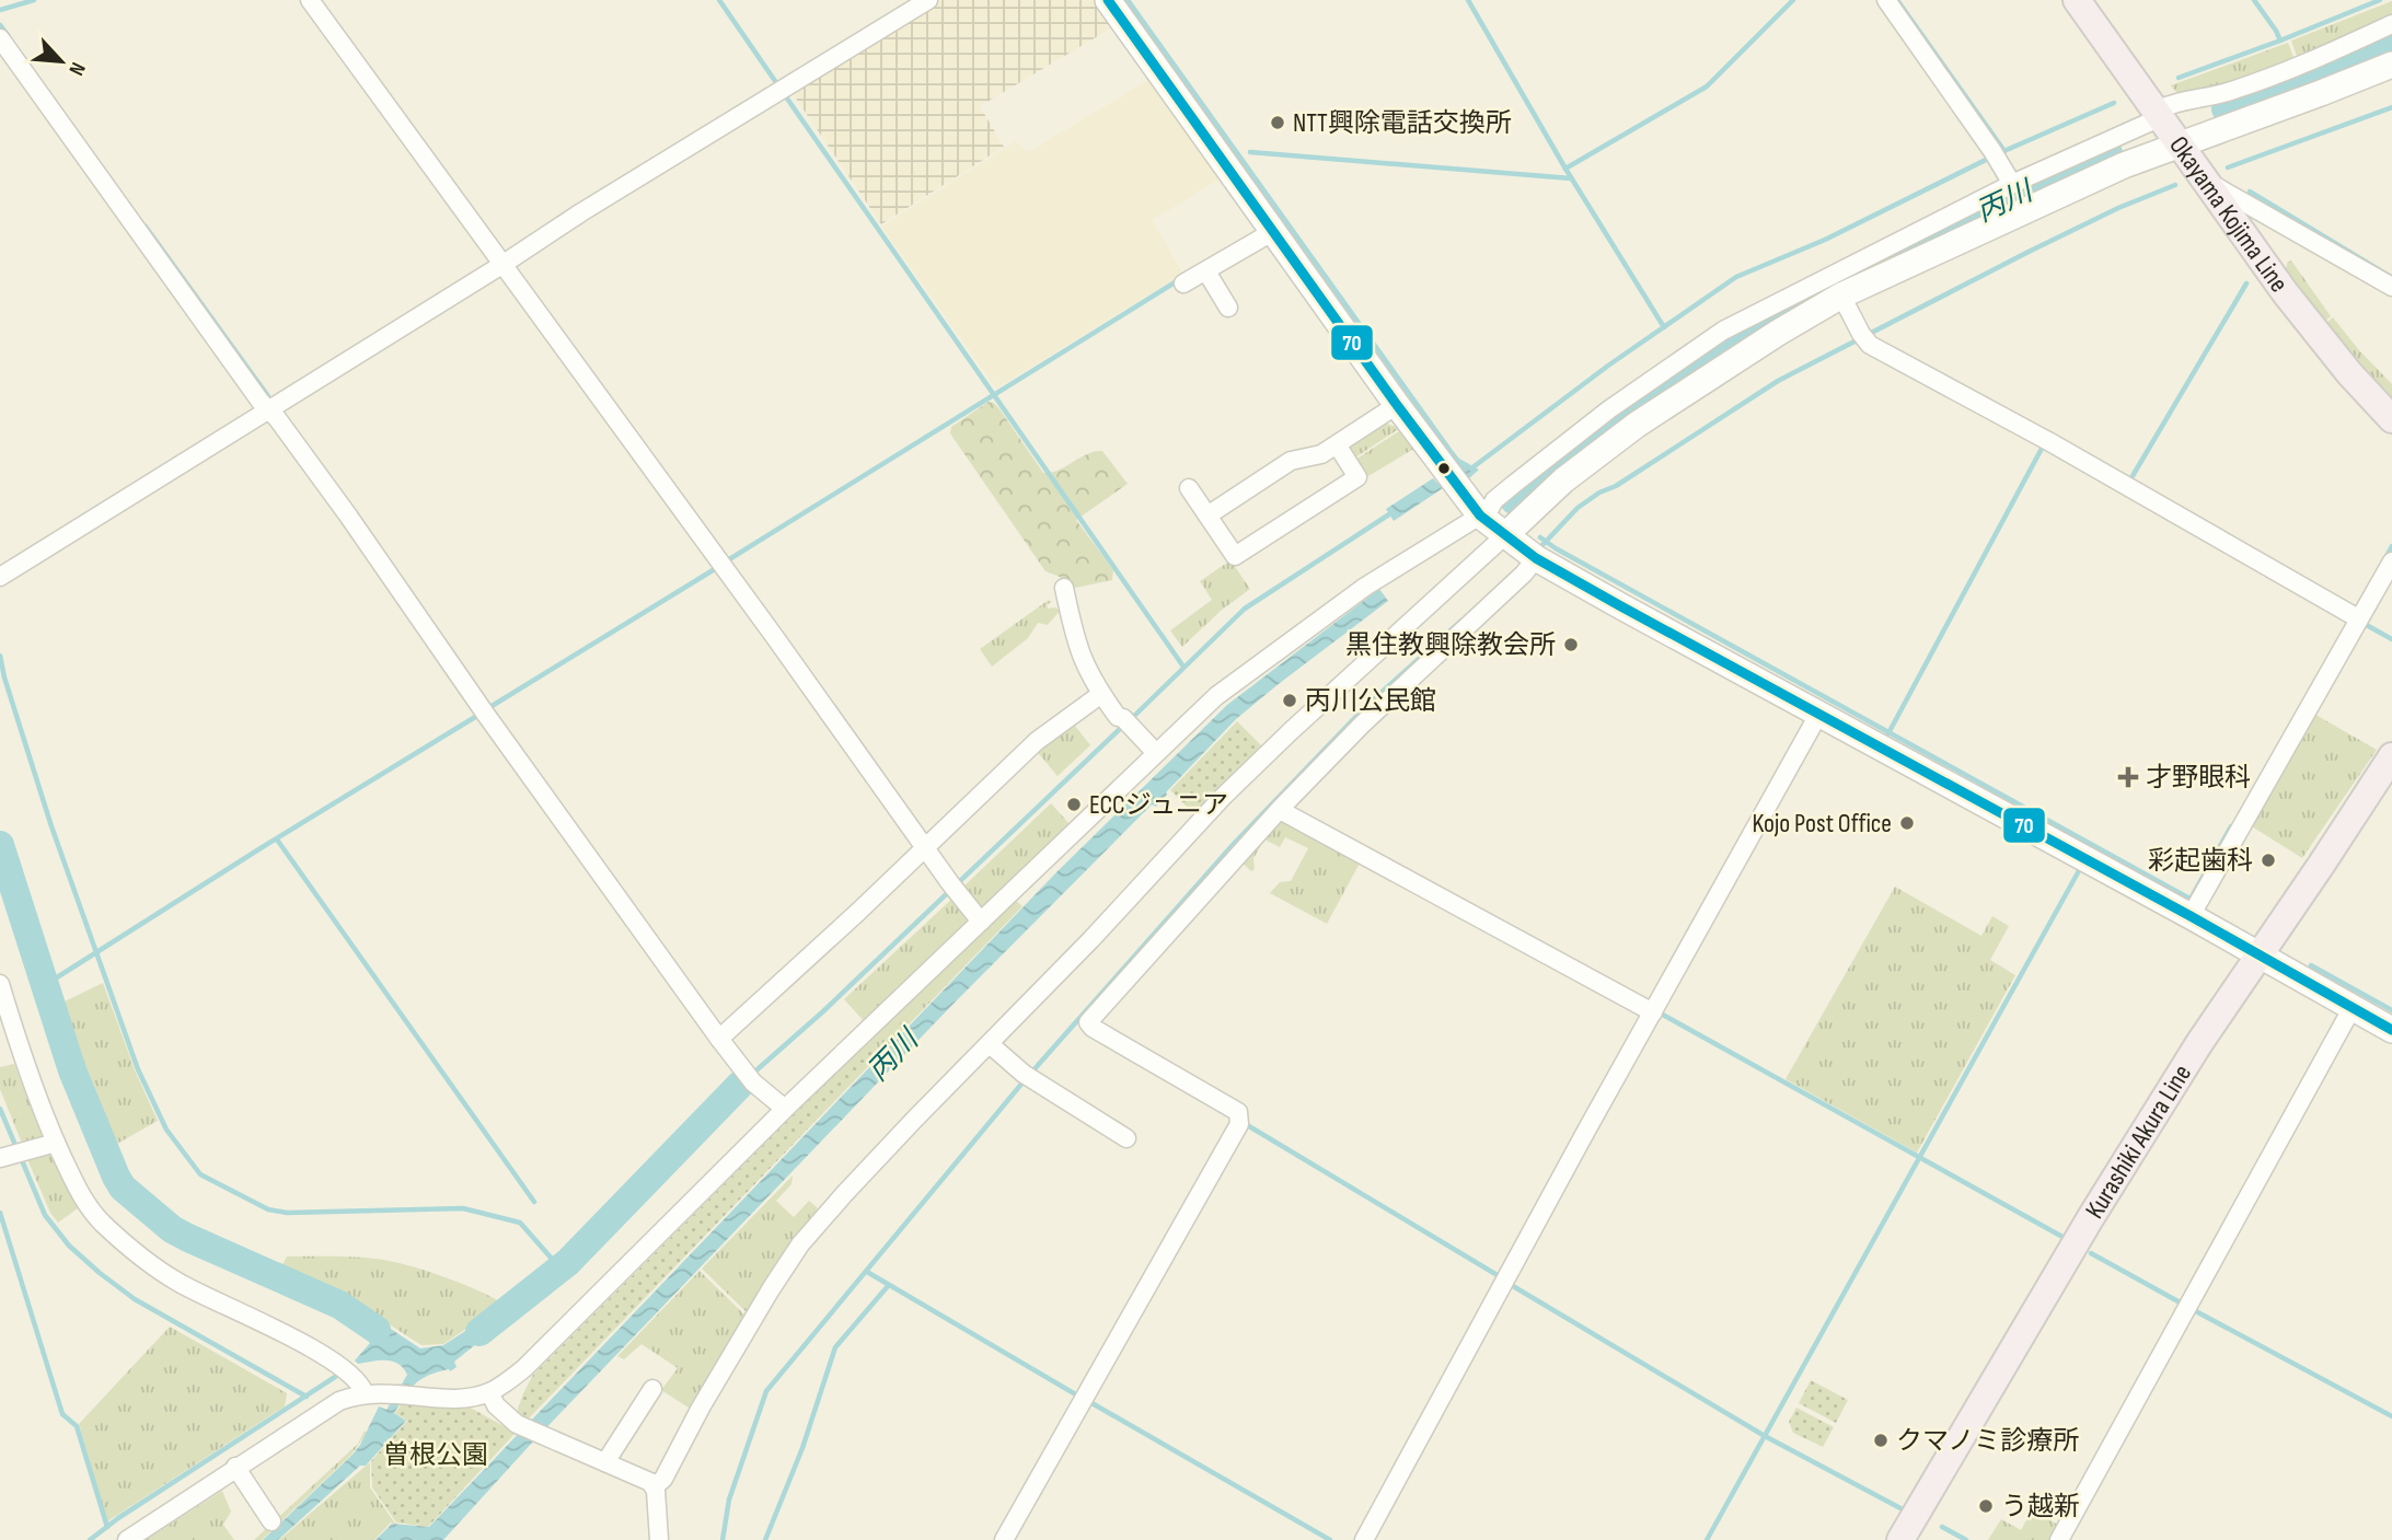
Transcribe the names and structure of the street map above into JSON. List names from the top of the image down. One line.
{"streets":{"main road":["Okayama Kojima Line","Kurashiki Akura Line"]},"water":["丙川"],"parks":["曽根公園"],"places":{"other":["NTT興除電話交換所","黒住教興除教会所","丙川公民館","ECCジュニア","Kojo Post Office","彩起歯科","クマノミ診療所","う越新"],"health":["才野眼科"]},"lines":["transit line 70"],"north":"bottom right"}
